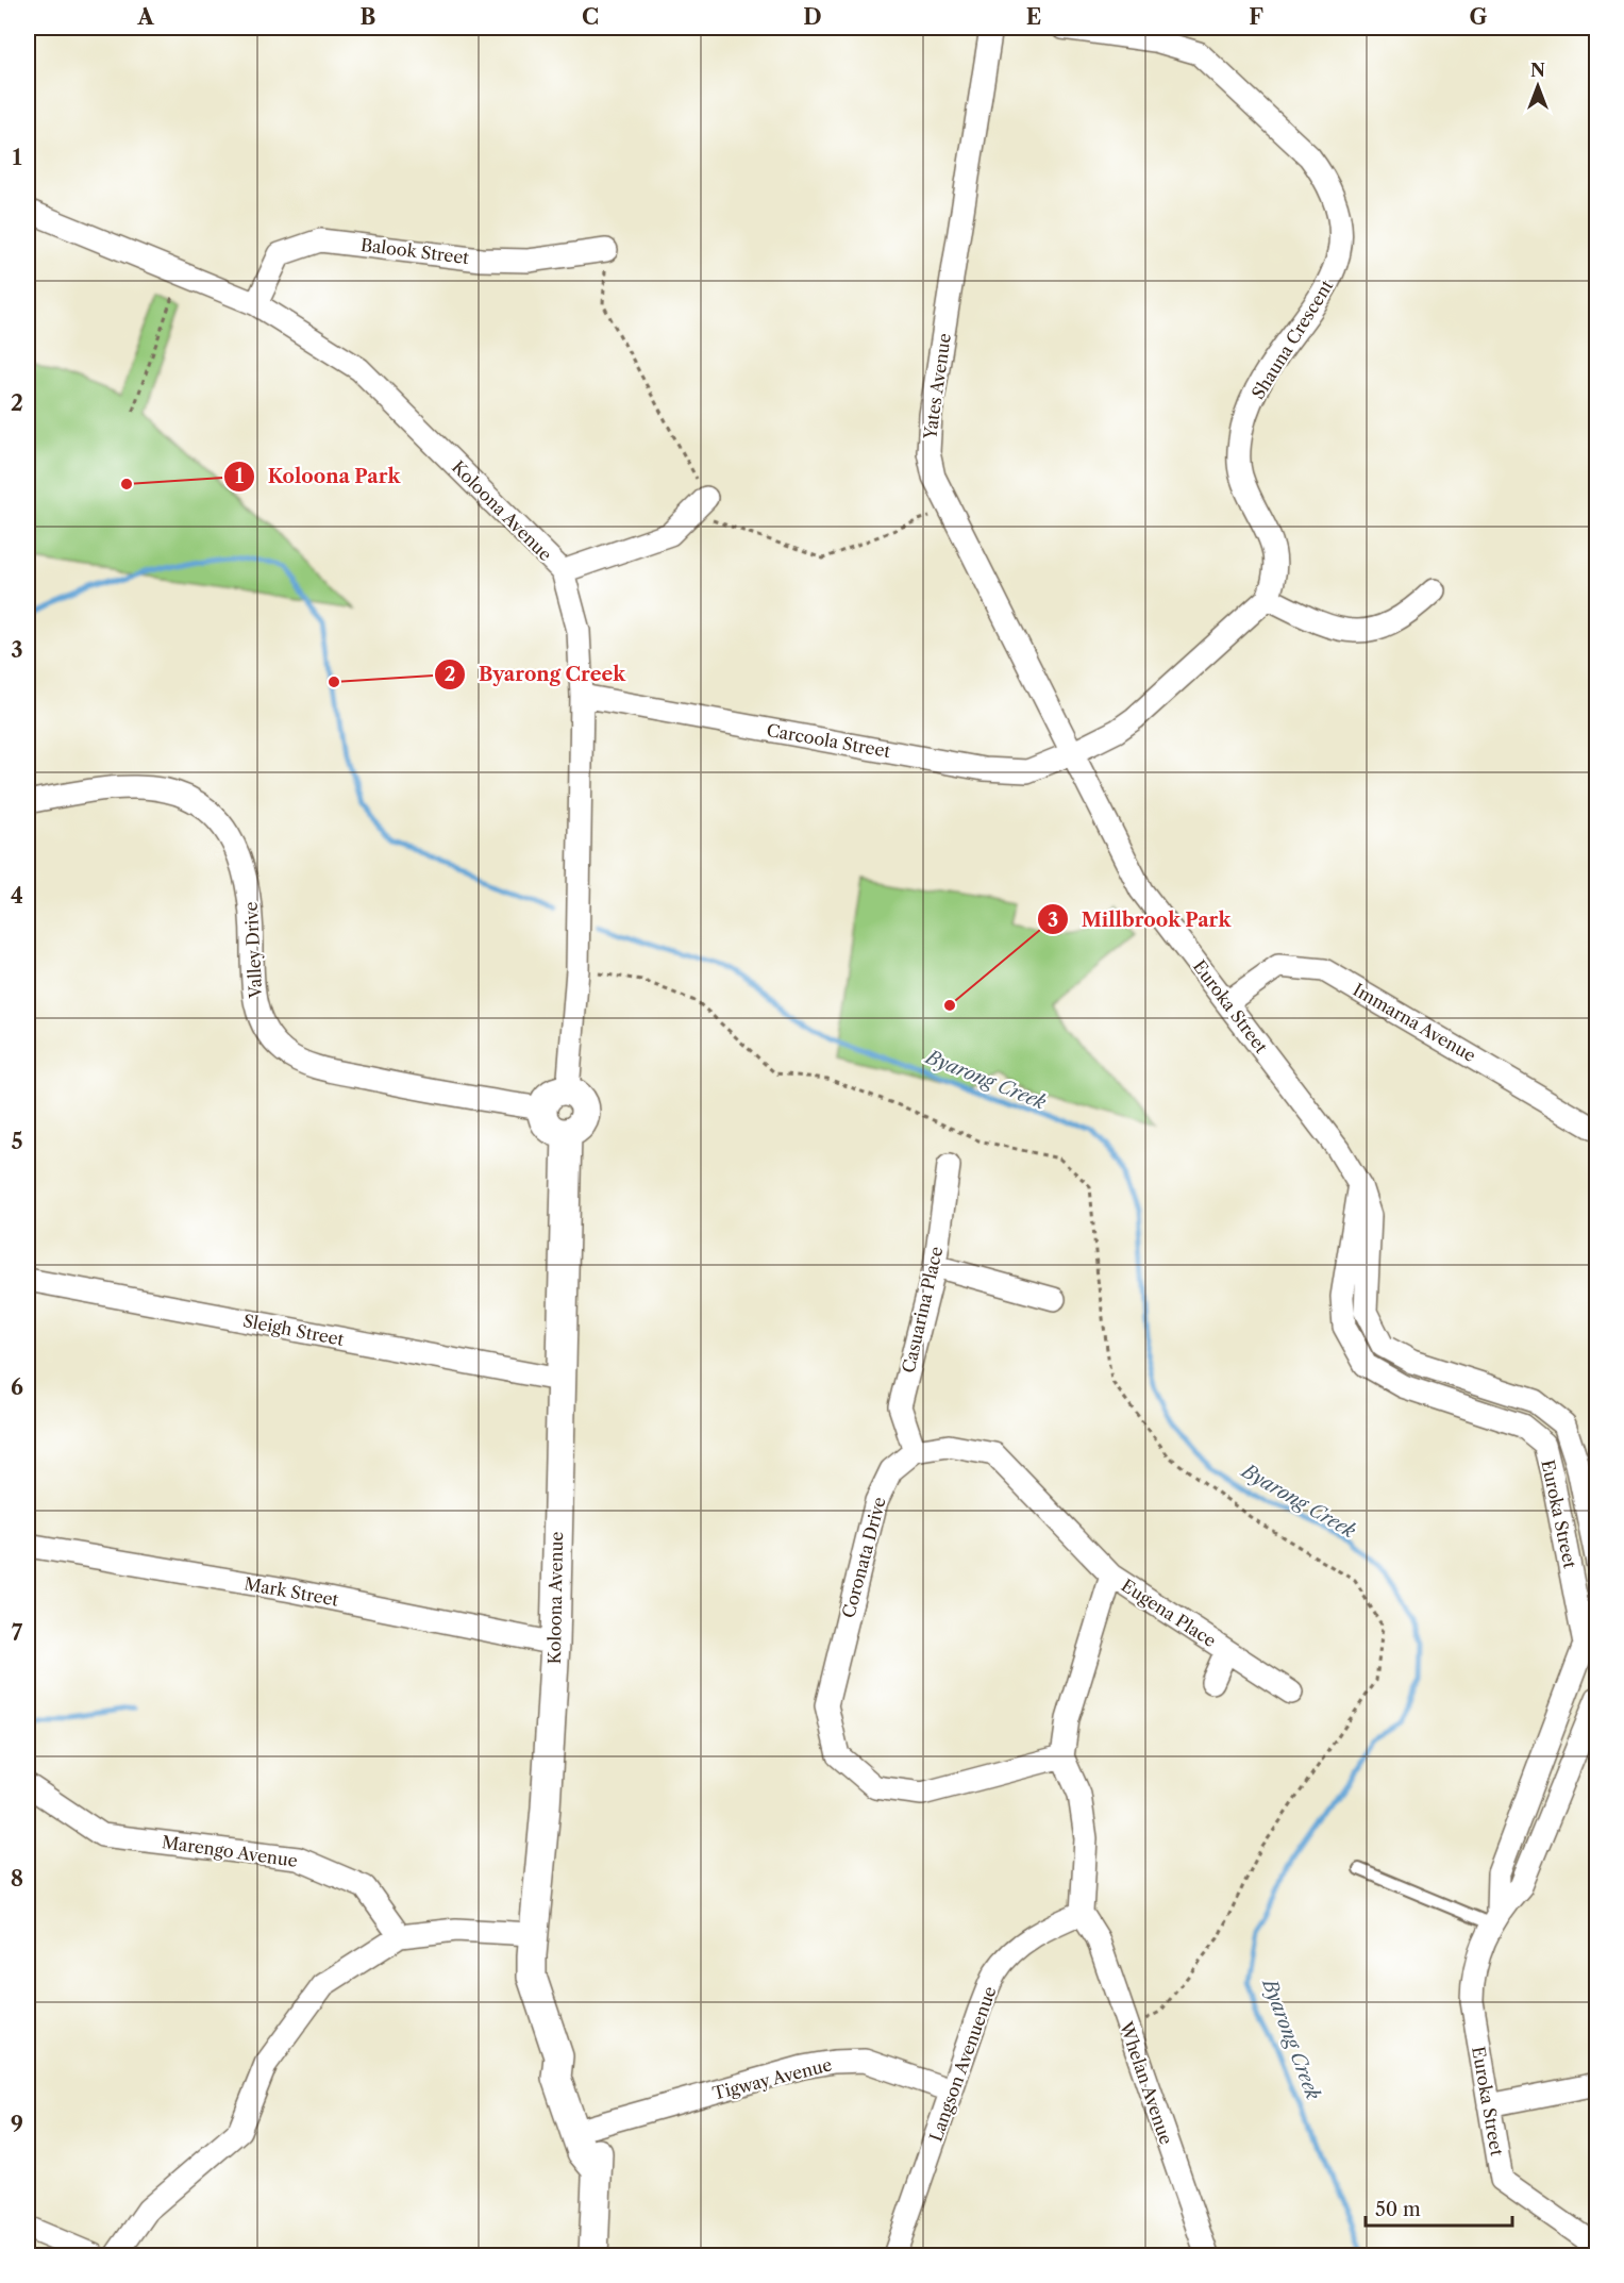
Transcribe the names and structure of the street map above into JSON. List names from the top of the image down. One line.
{"streets":{"street":["Balook Street","Shauna Crescent","Yates Avenue","Koloona Avenue","Carcoola Street","Valley Drive","Euroka Street","Immarna Avenue","Casuarina Place","Sleigh Street","Coronata Drive","Mark Street","Eugena Place","Marengo Avenue","Langson Avenuenue","Tigway Avenue","Whelan Avenue"]},"crossings":[["Balook Street","Koloona Avenue"],["Yates Avenue","Carcoola Street"],["Yates Avenue","Euroka Street"],["Koloona Avenue","Carcoola Street"],["Koloona Avenue","Valley Drive"],["Koloona Avenue","Sleigh Street"],["Koloona Avenue","Mark Street"],["Koloona Avenue","Tigway Avenue"],["Carcoola Street","Euroka Street"],["Euroka Street","Immarna Avenue"],["Casuarina Place","Coronata Drive"],["Langson Avenuenue","Tigway Avenue"],["Langson Avenuenue","Whelan Avenue"]],"water":["Byarong Creek"],"places":["Koloona Park","Byarong Creek","Millbrook Park"],"scale_bar":"50 m","north":"top","grid":{"columns":["A","B","C","D","E","F","G"],"rows":["1","2","3","4","5","6","7","8","9"]}}
